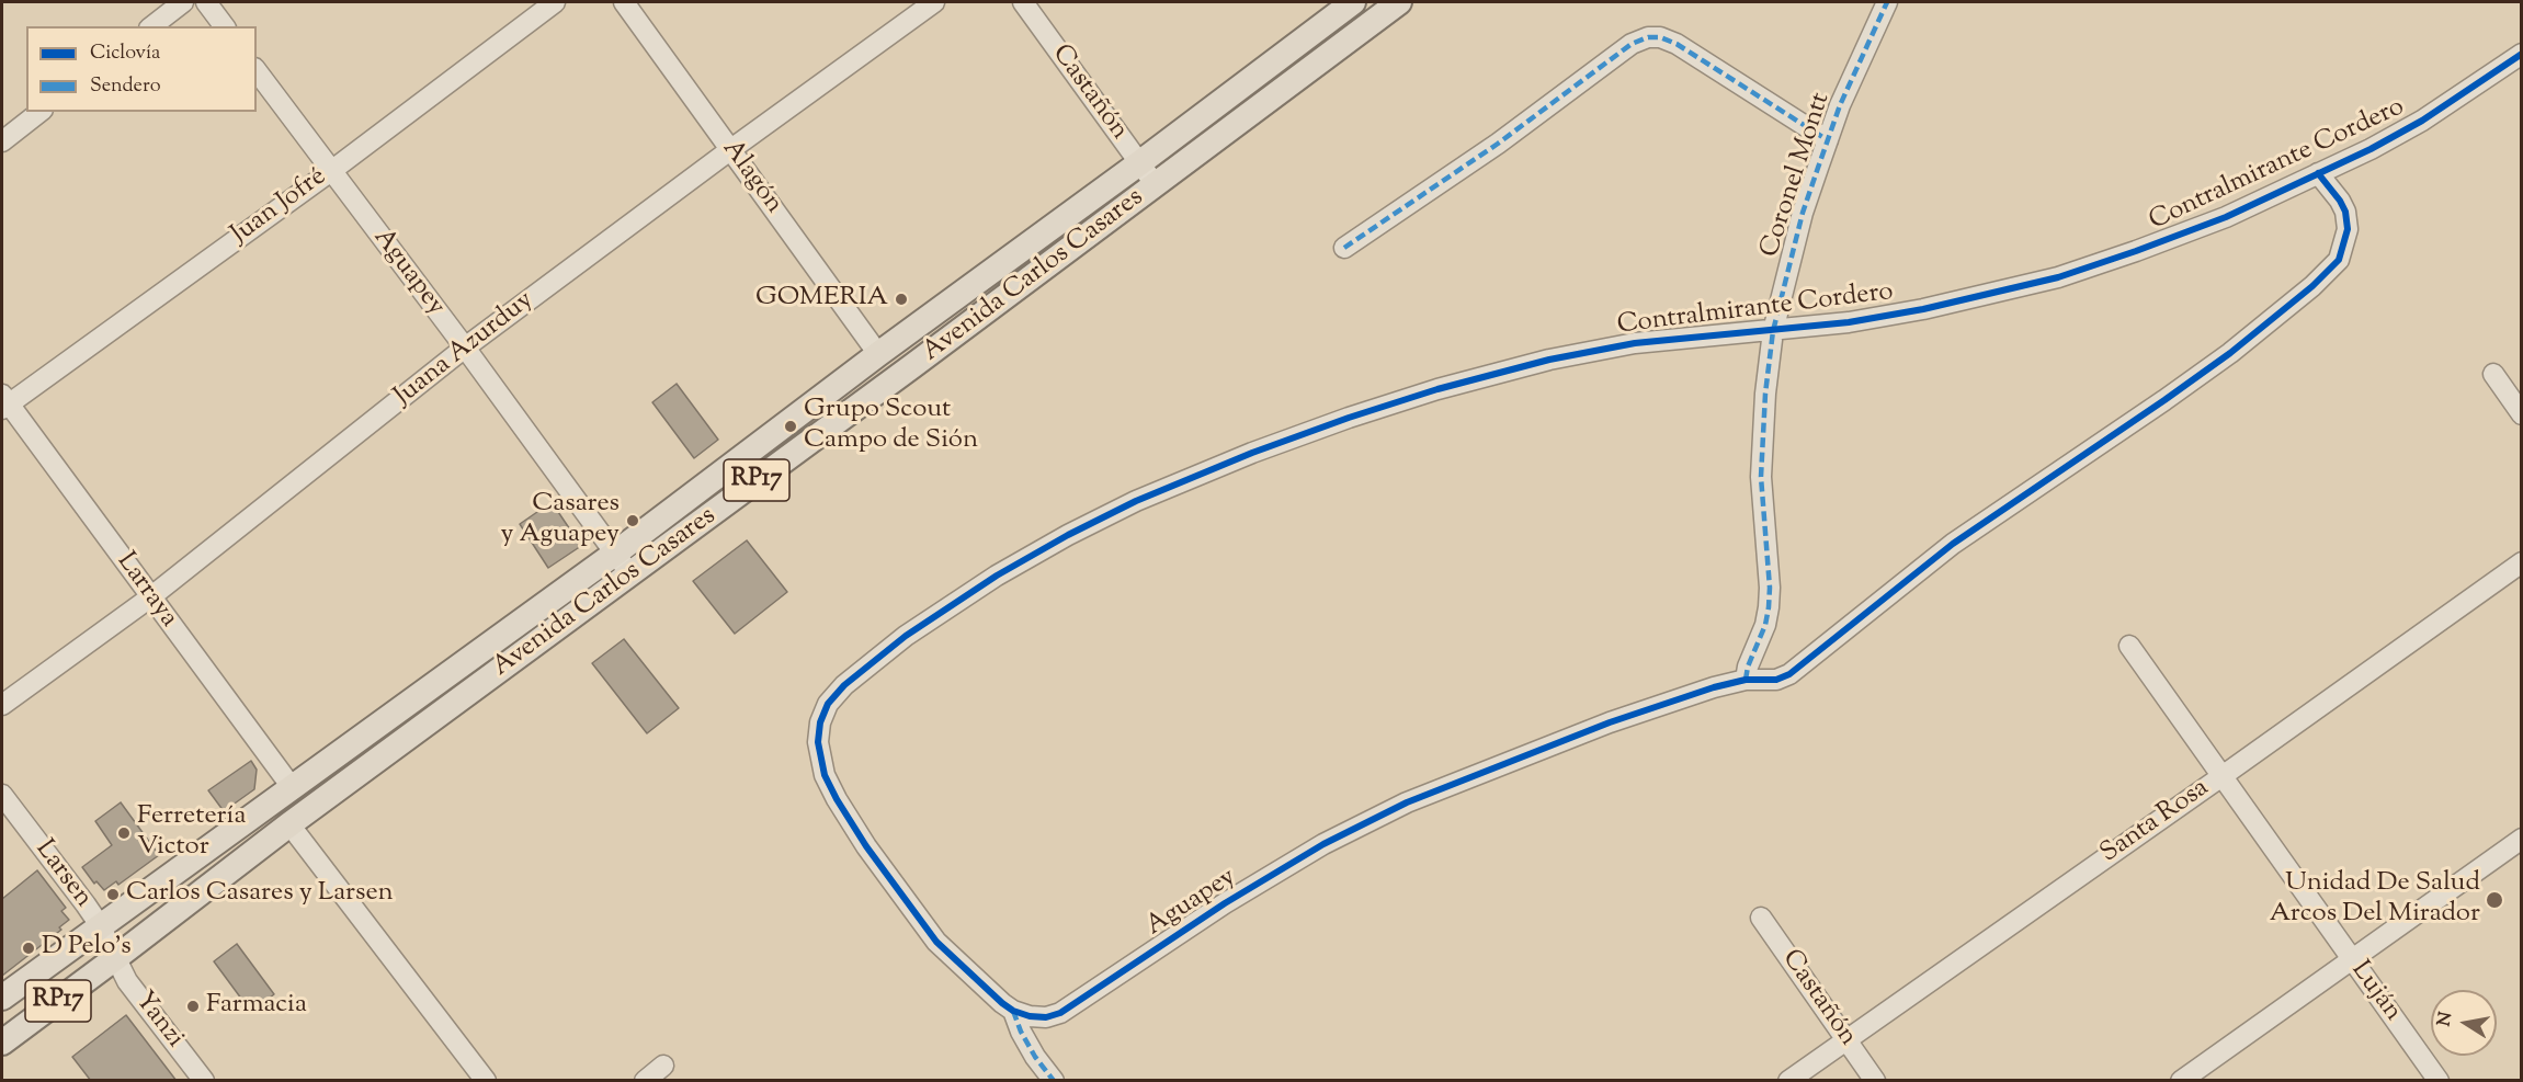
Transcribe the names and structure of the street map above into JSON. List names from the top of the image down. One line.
{"streets":{"main road":["Avenida Carlos Casares","RP17"],"street":["Castañón","Contralmirante Cordero","Coronel Montt","Alagón","Juan Jofré","Aguapey","Juana Azurduy","Larraya","Santa Rosa","Larsen","Luján","Yanzi"]},"crossings":[["Castañón","Avenida Carlos Casares"],["Castañón","Santa Rosa"],["Contralmirante Cordero","Coronel Montt"],["Contralmirante Cordero","Aguapey"],["Coronel Montt","Aguapey"],["Alagón","Avenida Carlos Casares"],["Alagón","Juana Azurduy"],["Juan Jofré","Aguapey"],["Juan Jofré","Larraya"],["Aguapey","Avenida Carlos Casares"],["Aguapey","Juana Azurduy"],["Avenida Carlos Casares","Larraya"],["Avenida Carlos Casares","Larsen"],["Avenida Carlos Casares","Yanzi"],["Juana Azurduy","Larraya"],["Santa Rosa","Luján"],["Larsen","Yanzi"]],"places":["GOMERIA","Grupo Scout Campo de Sión","Casares y Aguapey","Ferretería Victor","Carlos Casares y Larsen","Unidad De Salud Arcos Del Mirador","D Pelo's","Farmacia"],"legend":["Ciclovía","Sendero"],"north":"left"}
